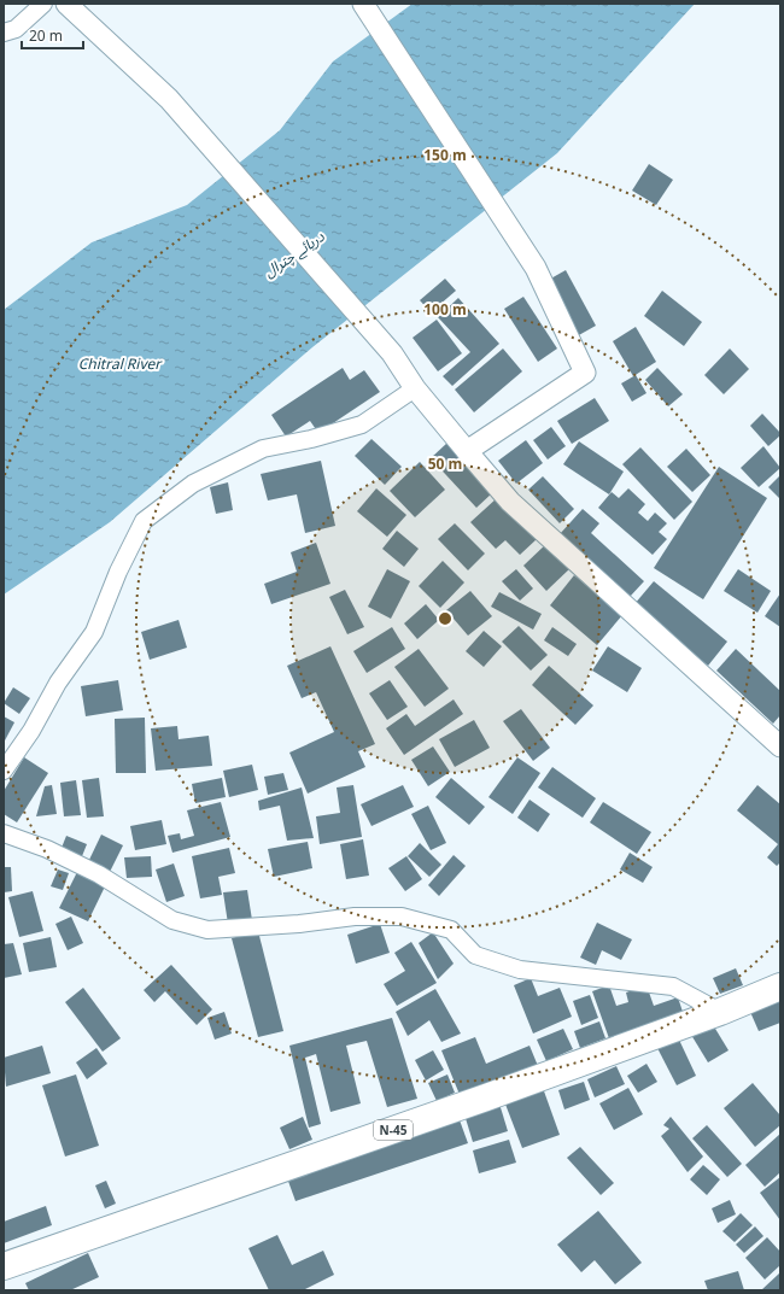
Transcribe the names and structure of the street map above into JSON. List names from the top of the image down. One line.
{"streets":{"highway":["N-45"]},"water":["دریائے چترال","Chitral River"],"scale_bar":"20 m","rings":["150 m","100 m","50 m"]}
